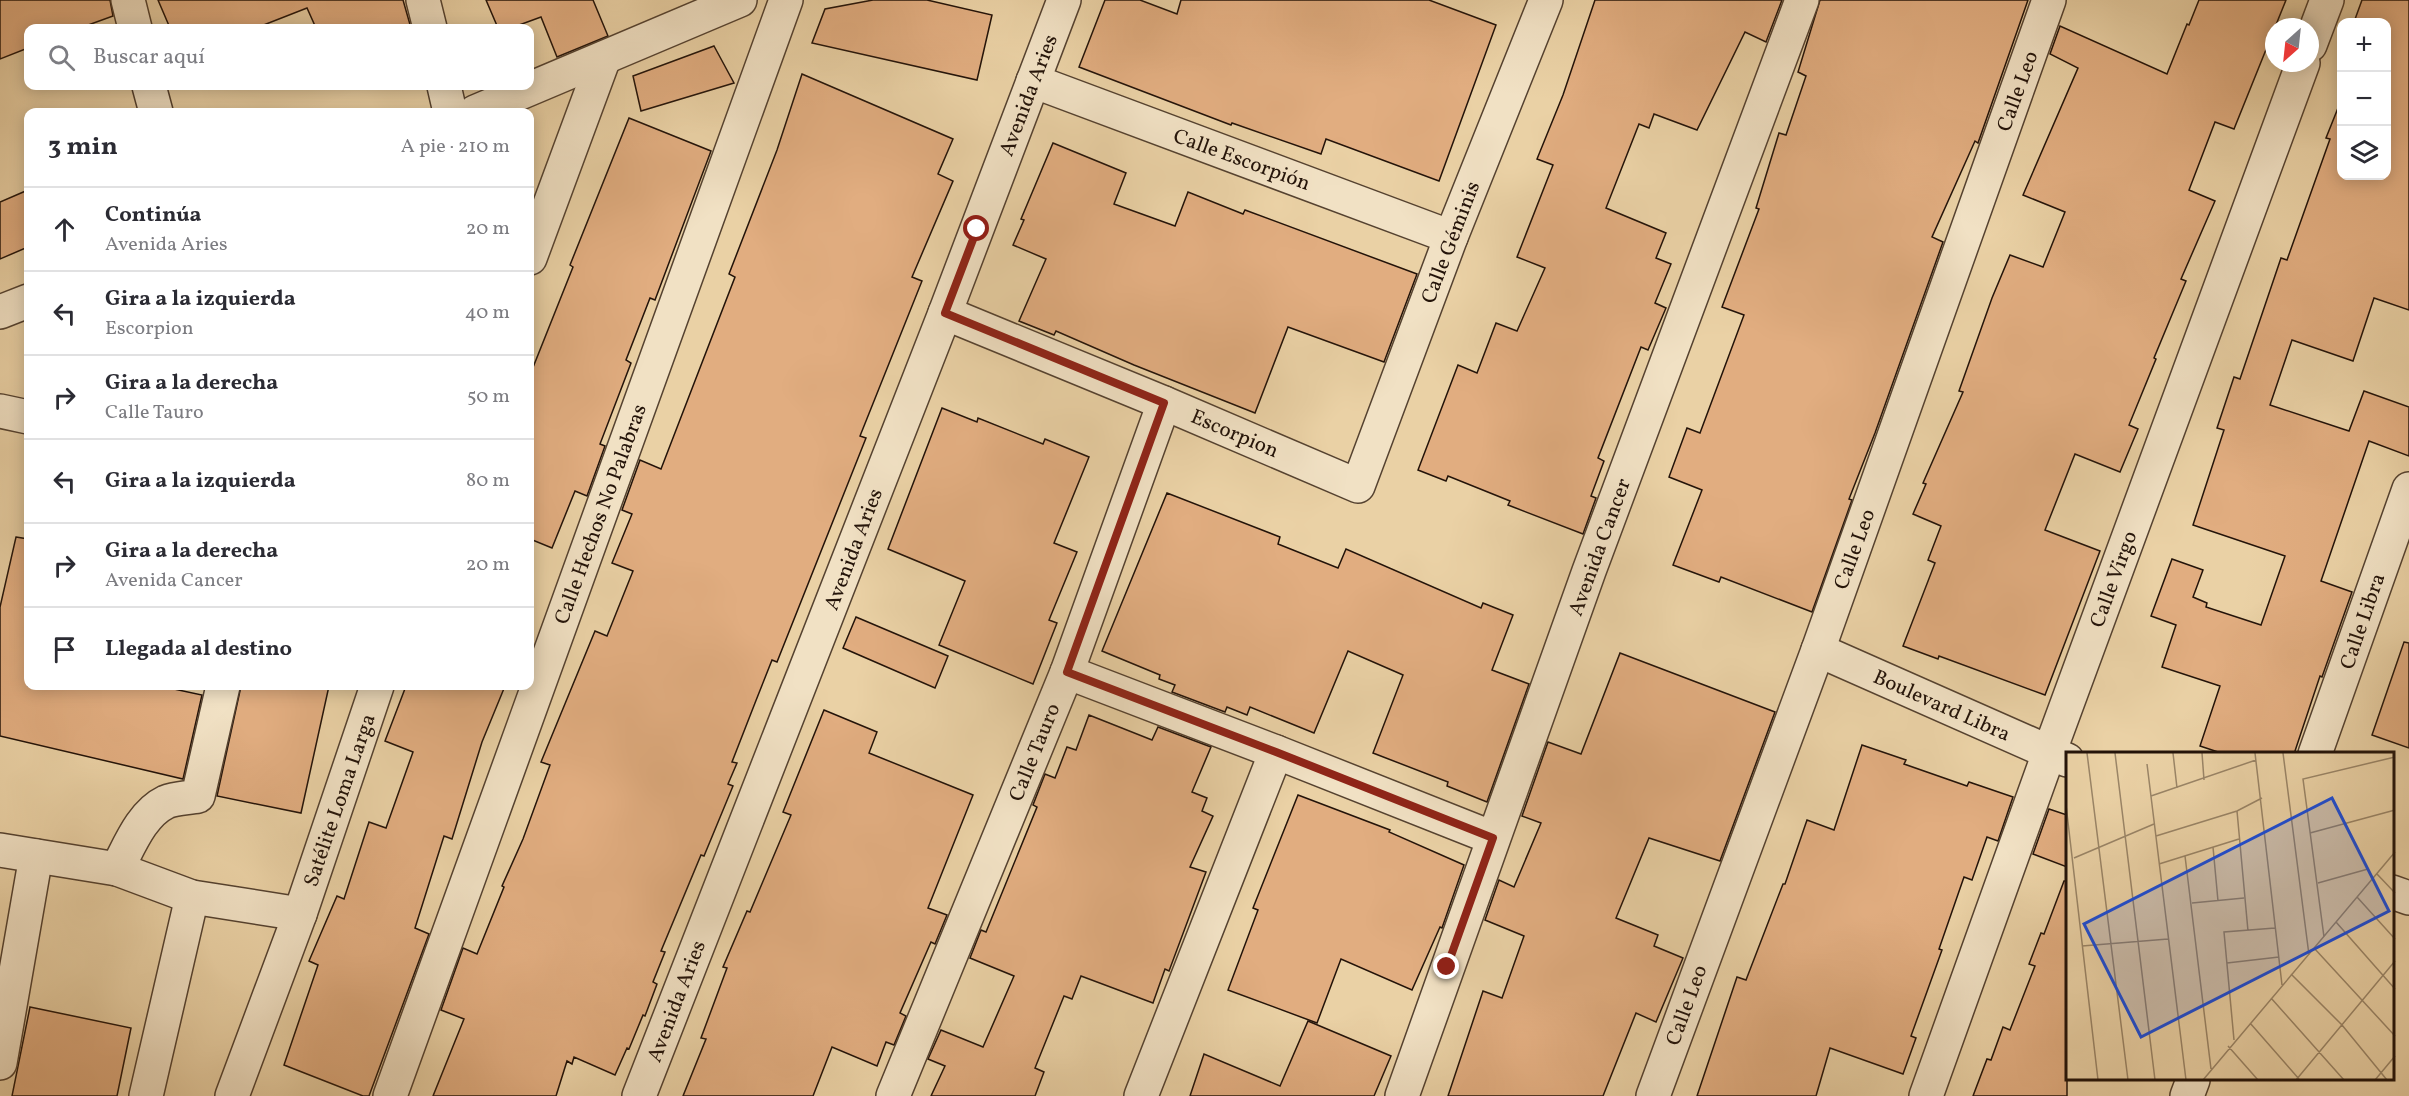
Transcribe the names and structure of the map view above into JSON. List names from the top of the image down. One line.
{"streets":{"street":["Calle Leo","Avenida Aries","Calle Escorpión","Calle Géminis","Escorpion","Calle Hechos No Palabras","Avenida Cancer","Calle Virgo","Calle Libra","Boulevard Libra","Calle Tauro","Satélite Loma Larga"]},"crossings":[["Calle Leo","Boulevard Libra"],["Avenida Aries","Calle Escorpión"],["Avenida Aries","Escorpion"],["Calle Escorpión","Calle Géminis"],["Calle Géminis","Escorpion"],["Escorpion","Calle Tauro"],["Calle Virgo","Boulevard Libra"]],"north":"bottom left","page":{"map_buttons":["+","−"],"search":"Buscar aquí","heading":["3 min","A pie · 210 m"],"list":[["Continúa","Avenida Aries","20 m"],["Gira a la izquierda","Escorpion","40 m"],["Gira a la derecha","Calle Tauro","50 m"],["Gira a la izquierda","80 m"],["Gira a la derecha","Avenida Cancer","20 m"],"Llegada al destino"]}}
